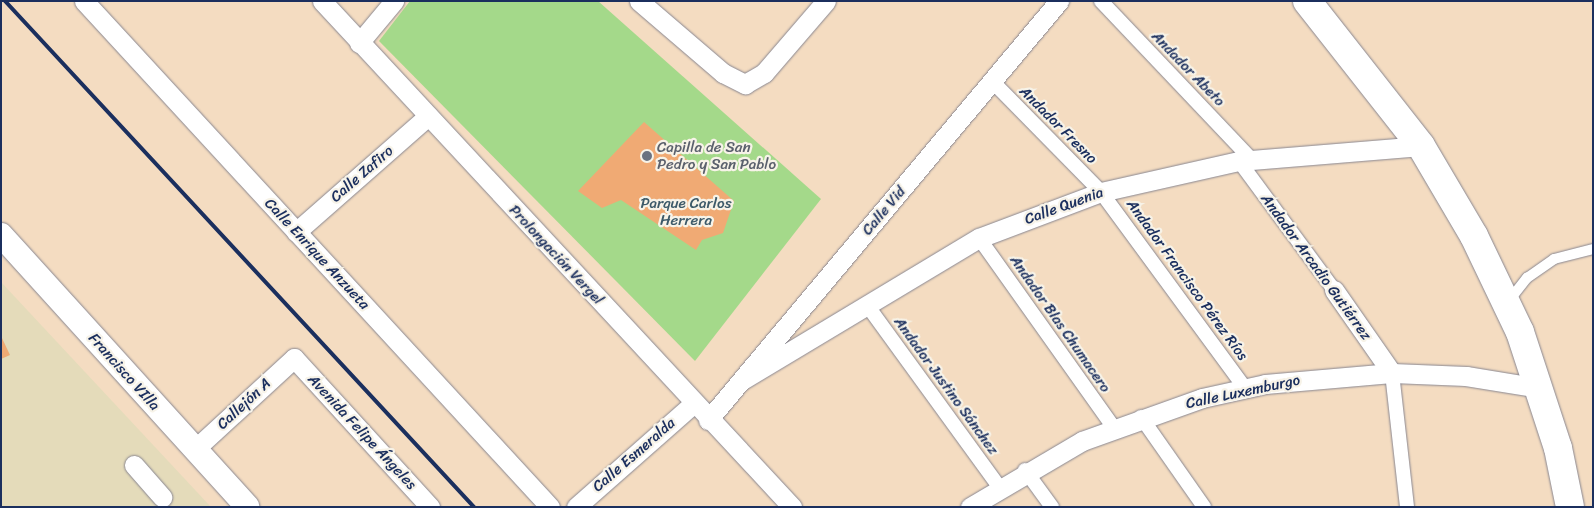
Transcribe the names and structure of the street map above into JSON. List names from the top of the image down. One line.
{"streets":{"street":["Andador Abeto","Andador Fresno","Calle Zafiro","Calle Quenia","Calle Vid","Calle Enrique Anzueta","Prolongación Vergel","Andador Arcadio Gutiérrez","Andador Francisco Pérez Ríos","Andador Blas Chumacero","Francisco VIlla","Andador Justino Sánchez","Calle Luxemburgo","Callejón A","Avenida Felipe Ángeles","Calle Esmeralda"]},"crossings":[["Andador Abeto","Calle Quenia"],["Andador Abeto","Andador Arcadio Gutiérrez"],["Andador Fresno","Calle Quenia"],["Andador Fresno","Calle Vid"],["Andador Fresno","Andador Francisco Pérez Ríos"],["Calle Zafiro","Calle Enrique Anzueta"],["Calle Zafiro","Prolongación Vergel"],["Calle Quenia","Calle Vid"],["Calle Quenia","Andador Arcadio Gutiérrez"],["Calle Quenia","Andador Francisco Pérez Ríos"],["Calle Quenia","Andador Blas Chumacero"],["Calle Quenia","Andador Justino Sánchez"],["Calle Vid","Prolongación Vergel"],["Prolongación Vergel","Calle Esmeralda"],["Andador Arcadio Gutiérrez","Calle Luxemburgo"],["Andador Francisco Pérez Ríos","Calle Luxemburgo"],["Andador Blas Chumacero","Calle Luxemburgo"],["Francisco VIlla","Callejón A"],["Andador Justino Sánchez","Calle Luxemburgo"],["Callejón A","Avenida Felipe Ángeles"]],"parks":["Parque Carlos Herrera"],"places":["Capilla de San Pedro y San Pablo"]}
